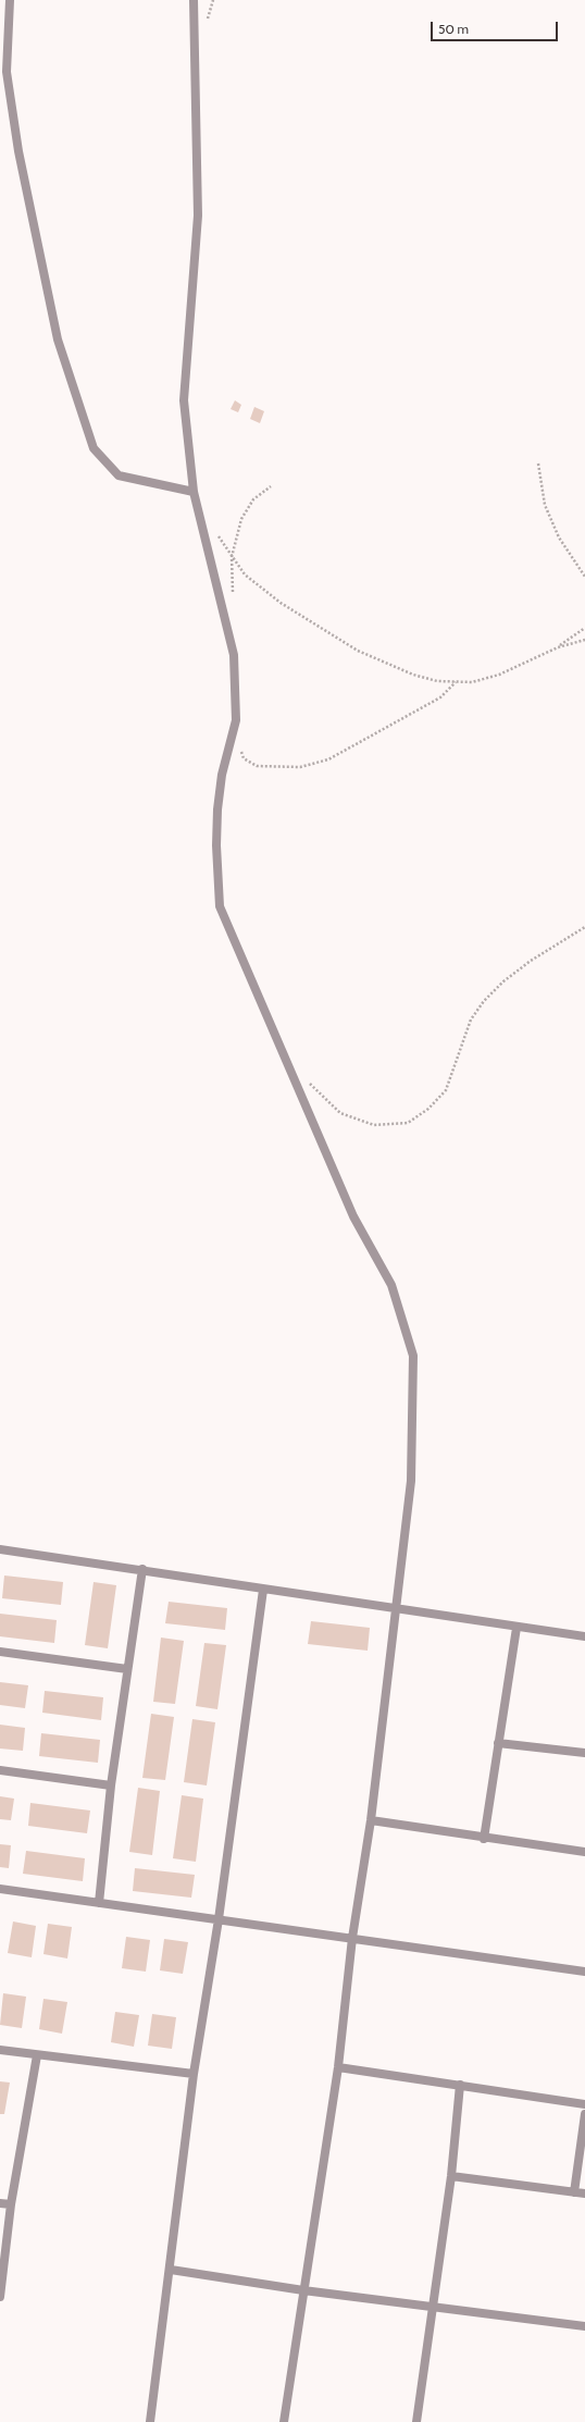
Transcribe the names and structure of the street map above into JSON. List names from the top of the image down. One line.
{"scale_bar":"50 m"}
